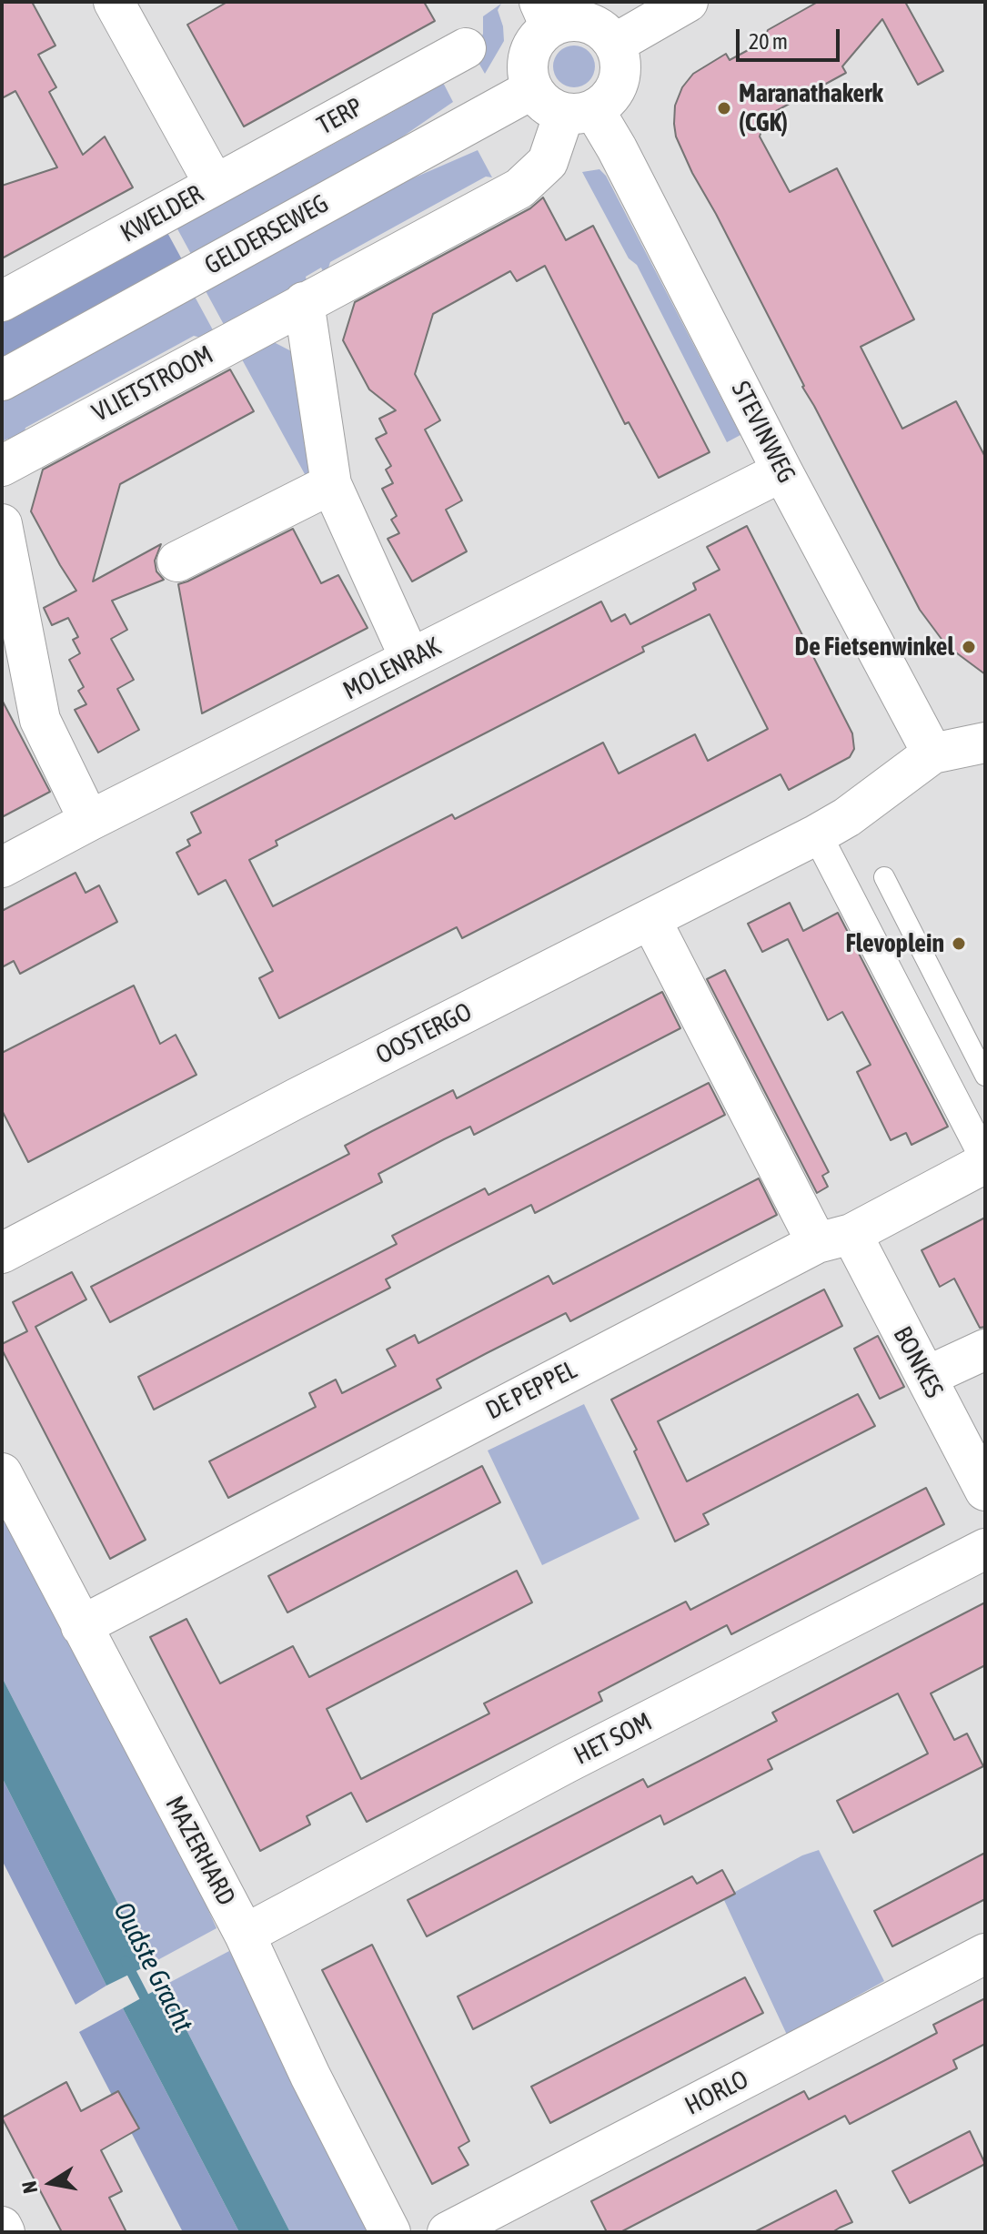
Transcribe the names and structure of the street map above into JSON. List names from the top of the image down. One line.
{"streets":{"street":["TERP","KWELDER","GELDERSEWEG","VLIETSTROOM","STEVINWEG","MOLENRAK","OOSTERGO","BONKES","DE PEPPEL","HET SOM","MAZERHARD","HORLO"]},"crossings":[["TERP","KWELDER"],["GELDERSEWEG","VLIETSTROOM"],["GELDERSEWEG","STEVINWEG"],["VLIETSTROOM","STEVINWEG"],["STEVINWEG","MOLENRAK"],["OOSTERGO","BONKES"],["BONKES","DE PEPPEL"],["DE PEPPEL","MAZERHARD"],["HET SOM","MAZERHARD"]],"water":["Oudste Gracht"],"places":["Maranathakerk (CGK)","De Fietsenwinkel","Flevoplein"],"scale_bar":"20 m","north":"left"}
